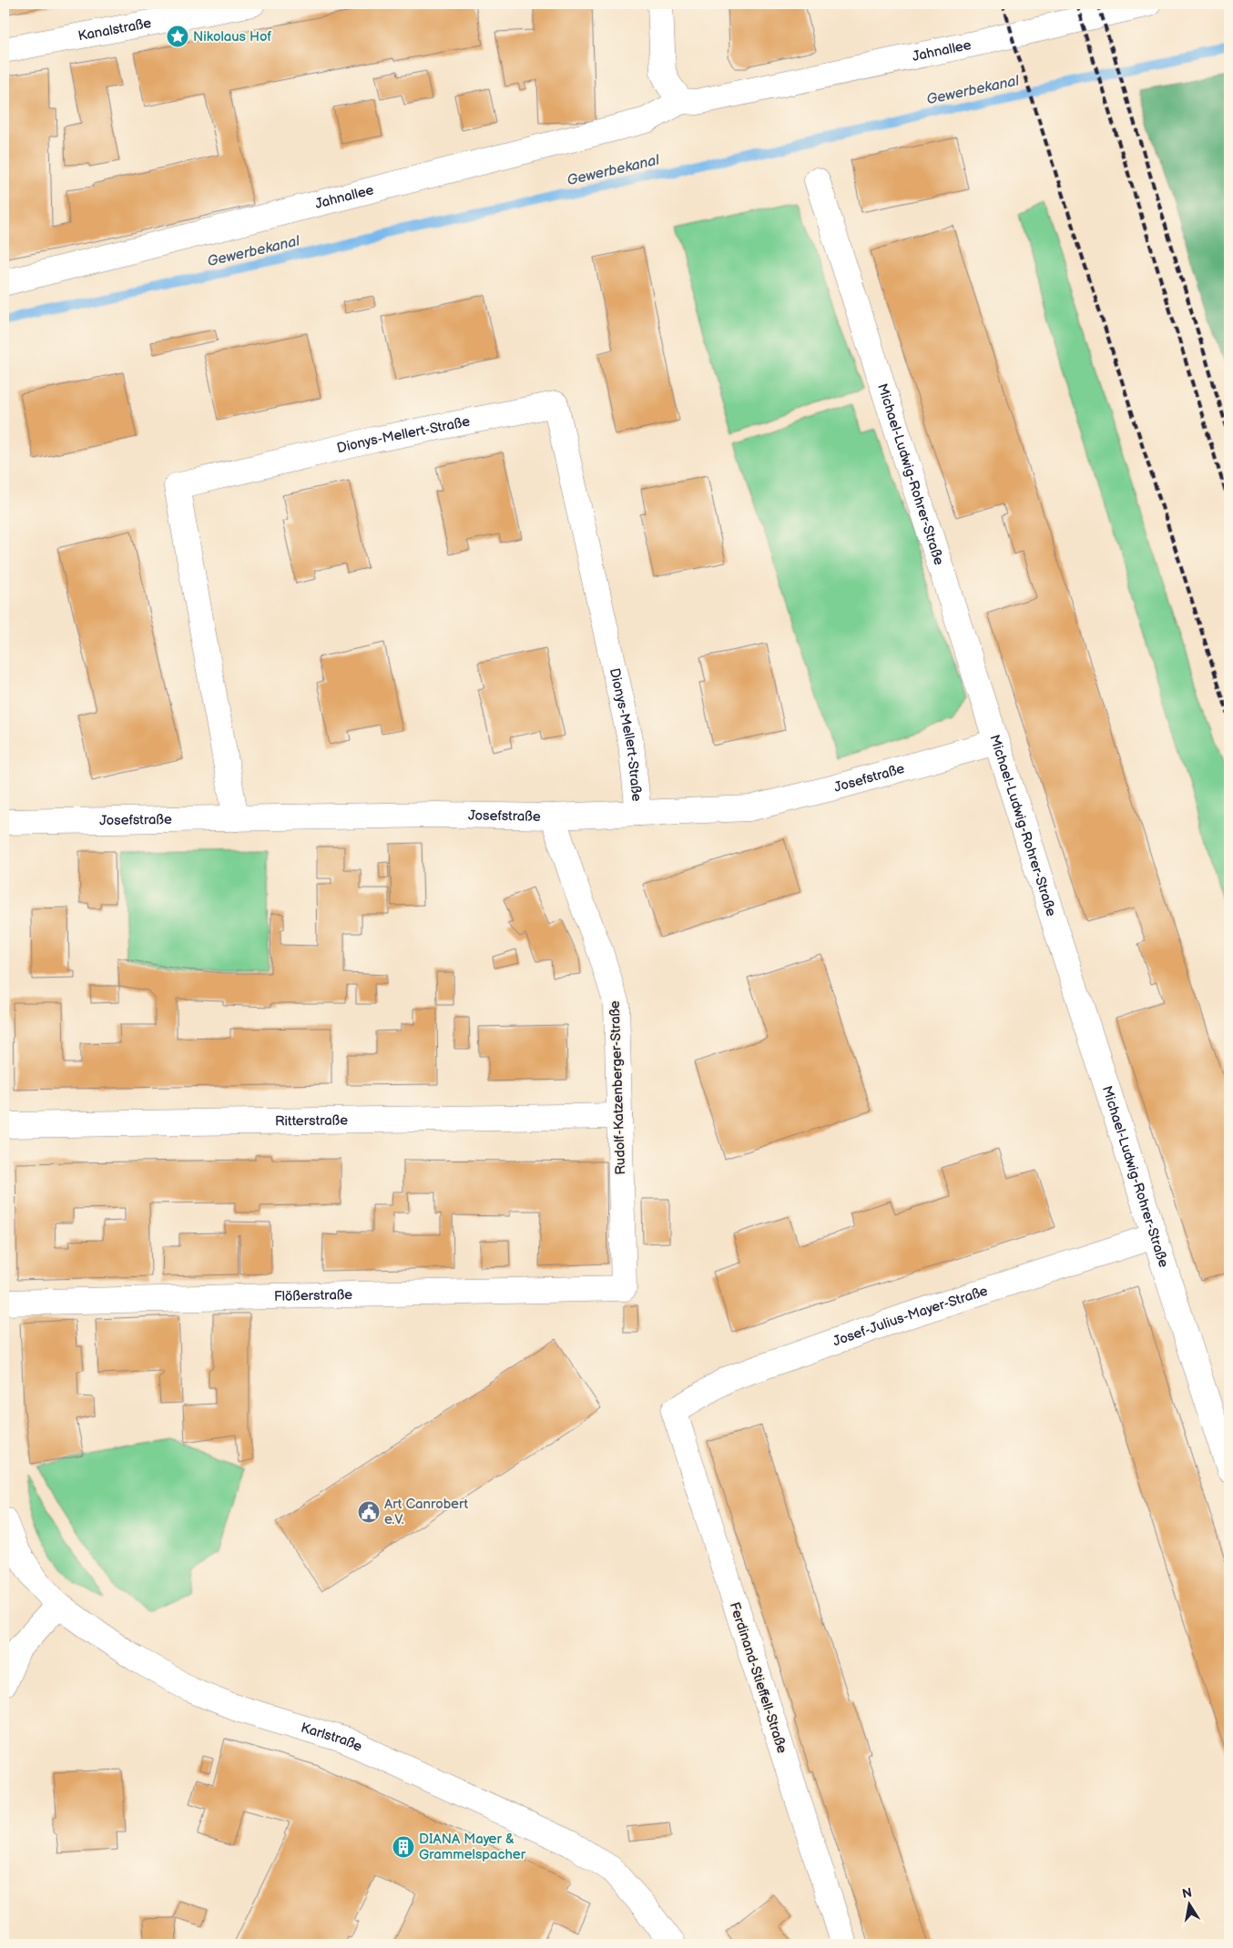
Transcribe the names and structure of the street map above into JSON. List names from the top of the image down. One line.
{"streets":{"street":["Kanalstraße","Jahnallee","Dionys-Mellert-Straße","Michael-Ludwig-Rohrer-Straße","Josefstraße","Rudolf-Katzenberger-Straße","Ritterstraße","Flößerstraße","Josef-Julius-Mayer-Straße","Ferdinand-Stieffell-Straße","Karlstraße"]},"crossings":[["Dionys-Mellert-Straße","Josefstraße"],["Michael-Ludwig-Rohrer-Straße","Josefstraße"],["Michael-Ludwig-Rohrer-Straße","Josef-Julius-Mayer-Straße"],["Josefstraße","Rudolf-Katzenberger-Straße"],["Rudolf-Katzenberger-Straße","Ritterstraße"],["Rudolf-Katzenberger-Straße","Flößerstraße"],["Josef-Julius-Mayer-Straße","Ferdinand-Stieffell-Straße"]],"water":["Gewerbekanal"],"places":{"place":["Nikolaus Hof"],"public building":["Art Canrobert e.V."],"building":["DIANA Mayer & Grammelspacher"]},"north":"top"}
